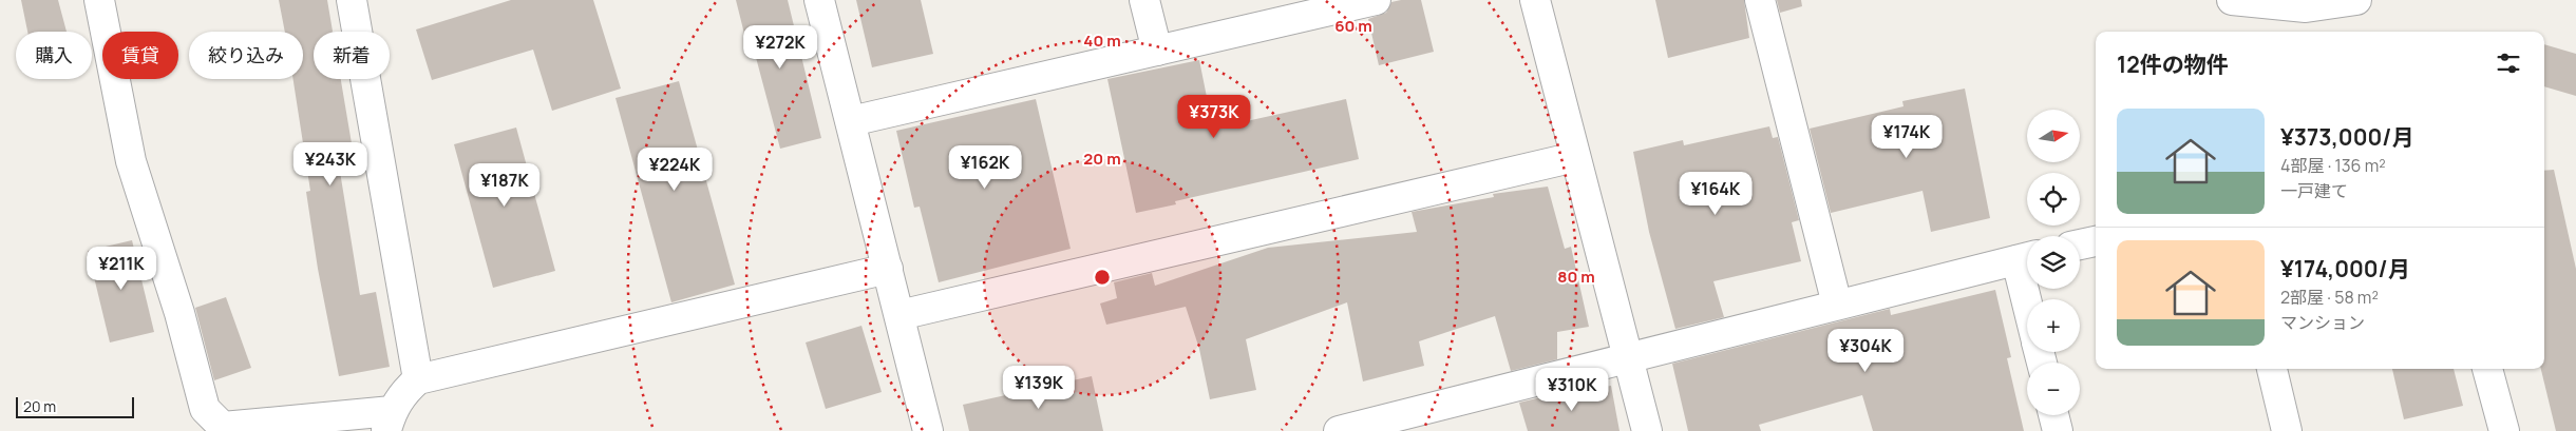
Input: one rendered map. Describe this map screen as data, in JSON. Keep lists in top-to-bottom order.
{
  "scale_bar": "20 m",
  "north": "right",
  "page": {
    "price": [
      "¥272K",
      "¥373K",
      "¥174K",
      "¥243K",
      "¥162K",
      "¥224K",
      "¥187K",
      "¥164K",
      "¥211K",
      "¥304K",
      "¥139K",
      "¥310K"
    ],
    "chip": [
      "購入",
      "賃貸",
      "絞り込み",
      "新着"
    ],
    "heading": "12件の物件",
    "list": [
      {
        "name": "¥373,000/月",
        "note": "4部屋 · 136 m² · 一戸建て"
      },
      {
        "name": "¥174,000/月",
        "note": "2部屋 · 58 m² · マンション"
      }
    ],
    "map_buttons": ["+", "−"],
    "scale": "20 m"
  },
  "rings": [
    "60 m",
    "40 m",
    "20 m",
    "80 m"
  ]
}
